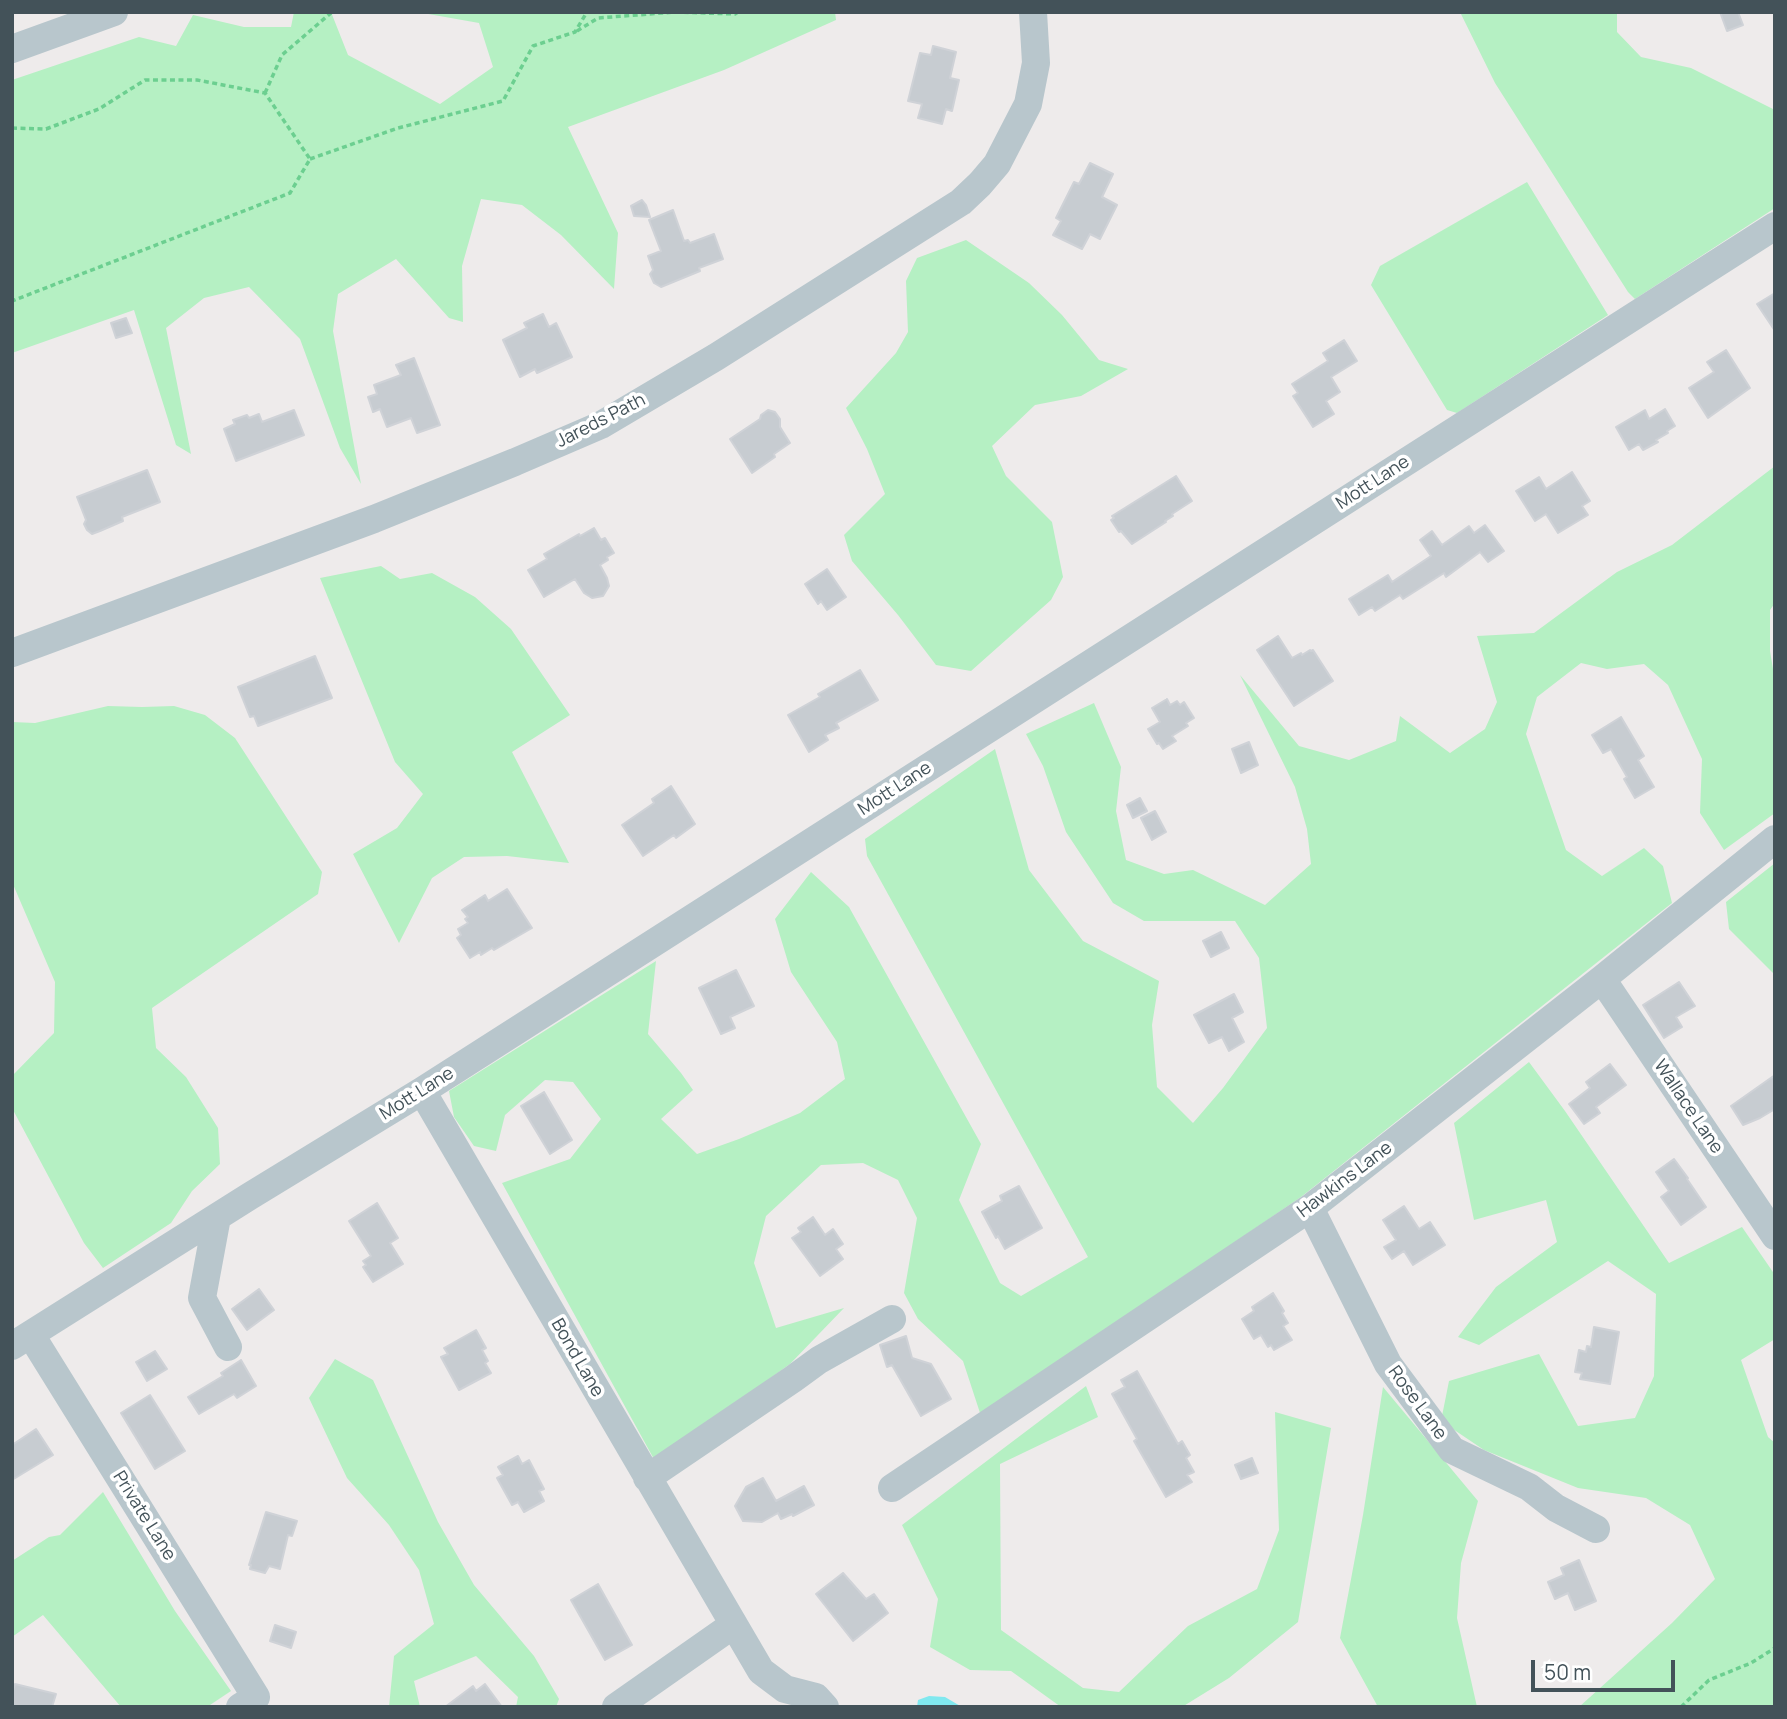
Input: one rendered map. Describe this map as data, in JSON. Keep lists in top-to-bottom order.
{
  "streets": {
    "street": [
      "Jareds Path",
      "Mott Lane",
      "Wallace Lane",
      "Hawkins Lane",
      "Bond Lane",
      "Rose Lane",
      "Private Lane"
    ]
  },
  "crossings": [
    ["Mott Lane", "Bond Lane"],
    ["Mott Lane", "Private Lane"],
    ["Wallace Lane", "Hawkins Lane"],
    ["Hawkins Lane", "Rose Lane"]
  ],
  "scale_bar": "50 m"
}
